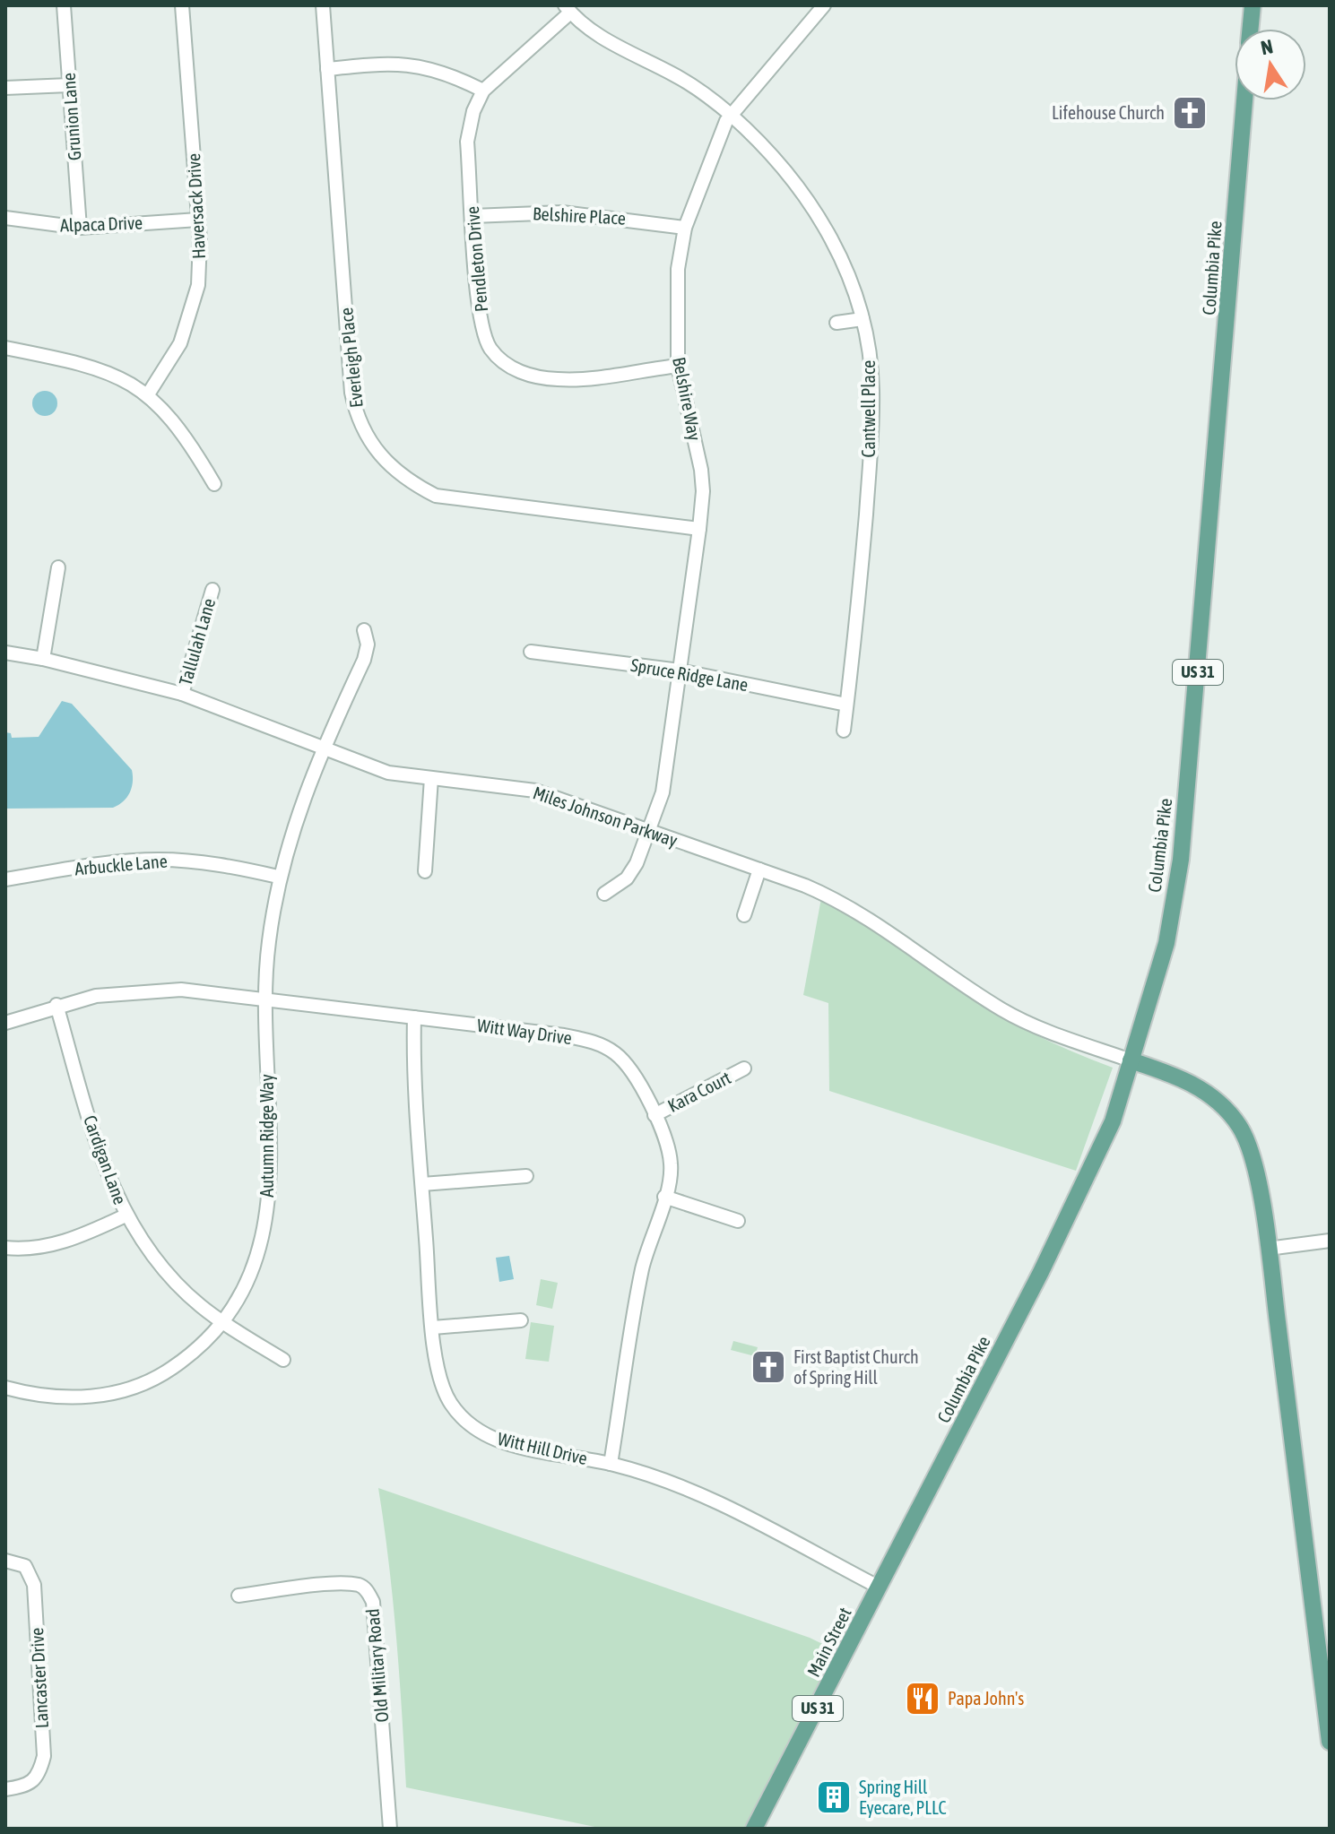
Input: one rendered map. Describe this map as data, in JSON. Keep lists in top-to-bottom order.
{
  "streets": {
    "main road": ["Columbia Pike", "US 31", "Main Street"],
    "street": [
      "Grunion Lane",
      "Haversack Drive",
      "Belshire Place",
      "Alpaca Drive",
      "Pendleton Drive",
      "Everleigh Place",
      "Belshire Way",
      "Cantwell Place",
      "Tallulah Lane",
      "Spruce Ridge Lane",
      "Miles Johnson Parkway",
      "Arbuckle Lane",
      "Witt Way Drive",
      "Kara Court",
      "Autumn Ridge Way",
      "Cardigan Lane",
      "Witt Hill Drive",
      "Old Military Road",
      "Lancaster Drive"
    ]
  },
  "crossings": [
    ["Grunion Lane", "Alpaca Drive"],
    ["Haversack Drive", "Alpaca Drive"],
    ["Belshire Place", "Pendleton Drive"],
    ["Belshire Place", "Belshire Way"],
    ["Pendleton Drive", "Belshire Way"],
    ["Pendleton Drive", "Cantwell Place"],
    ["Columbia Pike", "Miles Johnson Parkway"],
    ["Columbia Pike", "Witt Hill Drive"],
    ["Columbia Pike", "Main Street"],
    ["Everleigh Place", "Belshire Way"],
    ["Belshire Way", "Cantwell Place"],
    ["Belshire Way", "Spruce Ridge Lane"],
    ["Belshire Way", "Miles Johnson Parkway"],
    ["Cantwell Place", "Spruce Ridge Lane"],
    ["Tallulah Lane", "Miles Johnson Parkway"],
    ["Miles Johnson Parkway", "Autumn Ridge Way"],
    ["Arbuckle Lane", "Autumn Ridge Way"],
    ["Witt Way Drive", "Kara Court"],
    ["Witt Way Drive", "Autumn Ridge Way"],
    ["Witt Way Drive", "Cardigan Lane"],
    ["Witt Way Drive", "Witt Hill Drive"],
    ["Autumn Ridge Way", "Cardigan Lane"],
    ["Witt Hill Drive", "Main Street"]
  ],
  "places": {
    "church": ["Lifehouse Church", "First Baptist Church of Spring Hill"],
    "restaurant": ["Papa John's"],
    "building": ["Spring Hill Eyecare, PLLC"]
  },
  "north": "top"
}
